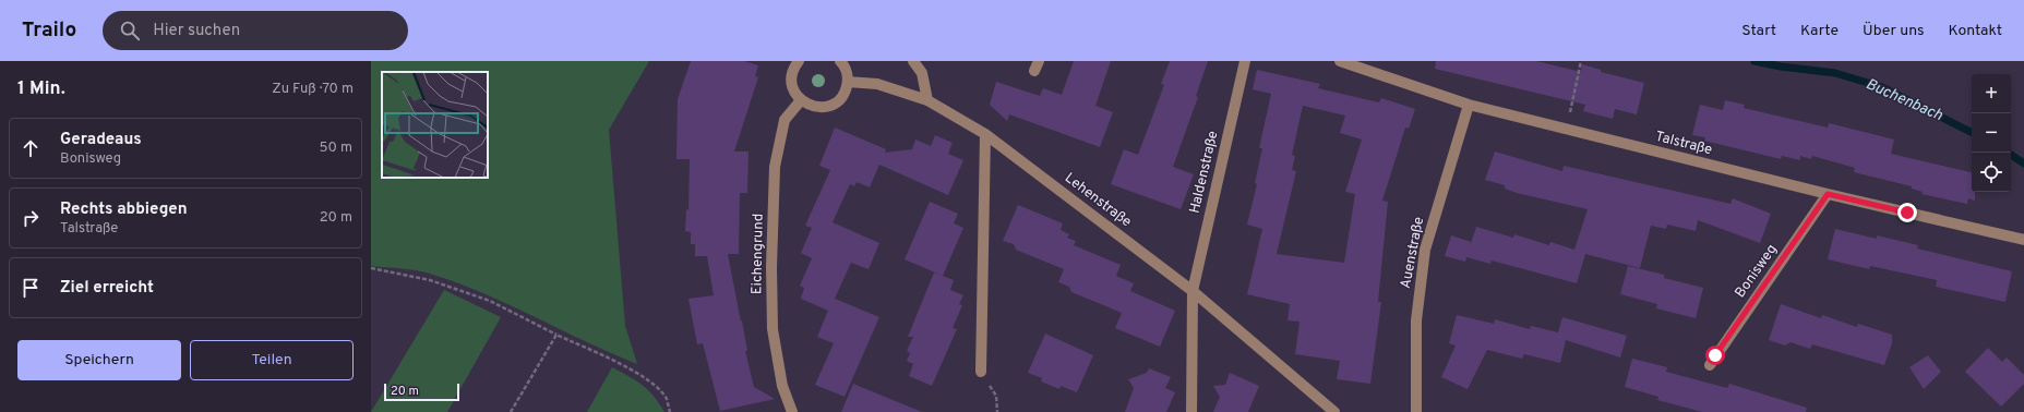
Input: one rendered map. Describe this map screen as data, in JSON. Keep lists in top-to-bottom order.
{
  "streets": {
    "street": [
      "Talstraße",
      "Haldenstraße",
      "Lehenstraße",
      "Auenstraße",
      "Eichengrund",
      "Bonisweg"
    ]
  },
  "crossings": [
    ["Talstraße", "Auenstraße"],
    ["Talstraße", "Bonisweg"],
    ["Haldenstraße", "Lehenstraße"]
  ],
  "water": ["Buchenbach"],
  "scale_bar": "20 m",
  "page": {
    "header": "Trailo",
    "search": "Hier suchen",
    "nav": [
      "Start",
      "Karte",
      "Über uns",
      "Kontakt"
    ],
    "heading": ["1 Min.", "Zu Fuß · 70 m"],
    "map_buttons": ["+", "−"],
    "list": [
      ["Geradeaus", "Bonisweg", "50 m"],
      ["Rechts abbiegen", "Talstraße", "20 m"],
      "Ziel erreicht"
    ],
    "buttons": ["Speichern", "Teilen"],
    "scale": "20 m"
  }
}
